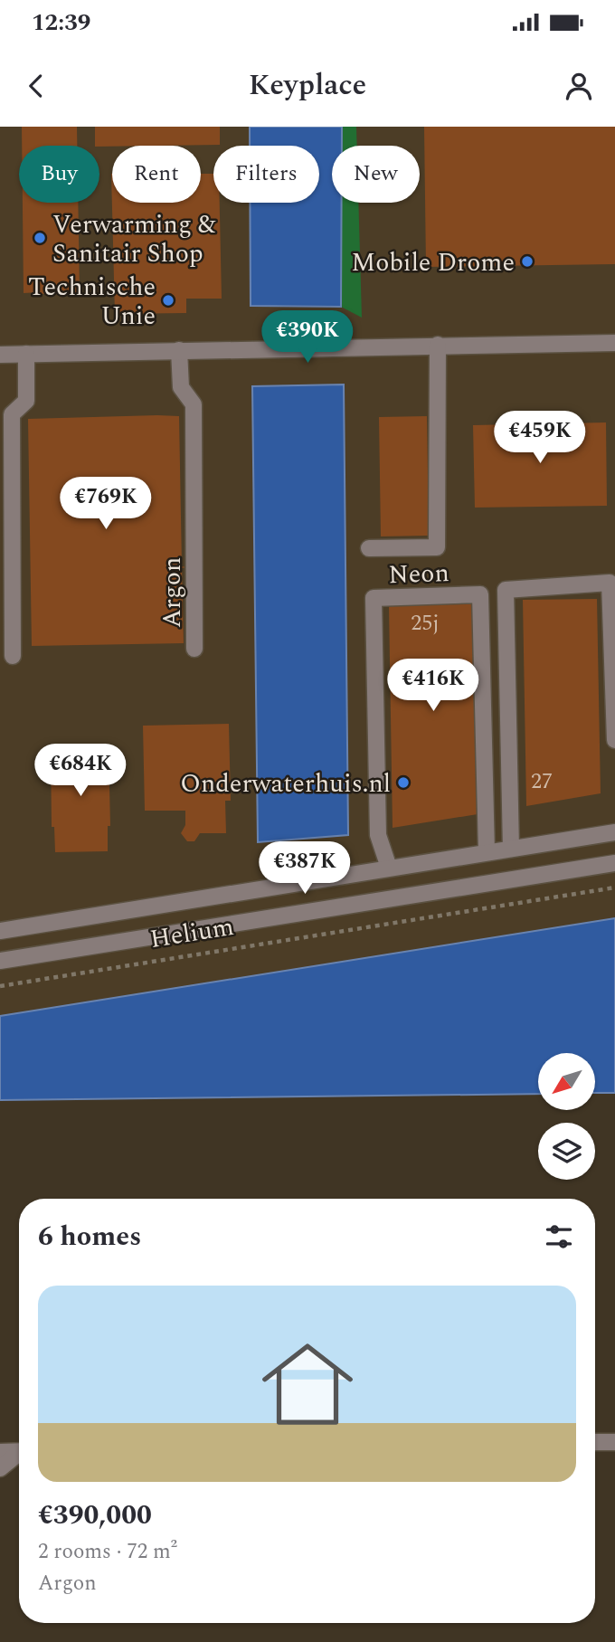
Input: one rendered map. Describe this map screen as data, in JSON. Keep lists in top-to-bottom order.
{
  "streets": {
    "street": ["Neon", "Argon", "Helium"]
  },
  "places": [
    "Verwarming & Sanitair Shop",
    "Mobile Drome",
    "Technische Unie",
    "Onderwaterhuis.nl"
  ],
  "house_numbers": ["25j", "27"],
  "north": "bottom left",
  "page": {
    "status": "12:39",
    "header": "Keyplace",
    "chip": [
      "Buy",
      "Rent",
      "Filters",
      "New"
    ],
    "price": [
      "€390K",
      "€459K",
      "€769K",
      "€416K",
      "€684K",
      "€387K"
    ],
    "heading": "6 homes",
    "list": [
      {
        "name": "€390,000",
        "note": "2 rooms · 72 m² · Argon"
      }
    ]
  }
}
